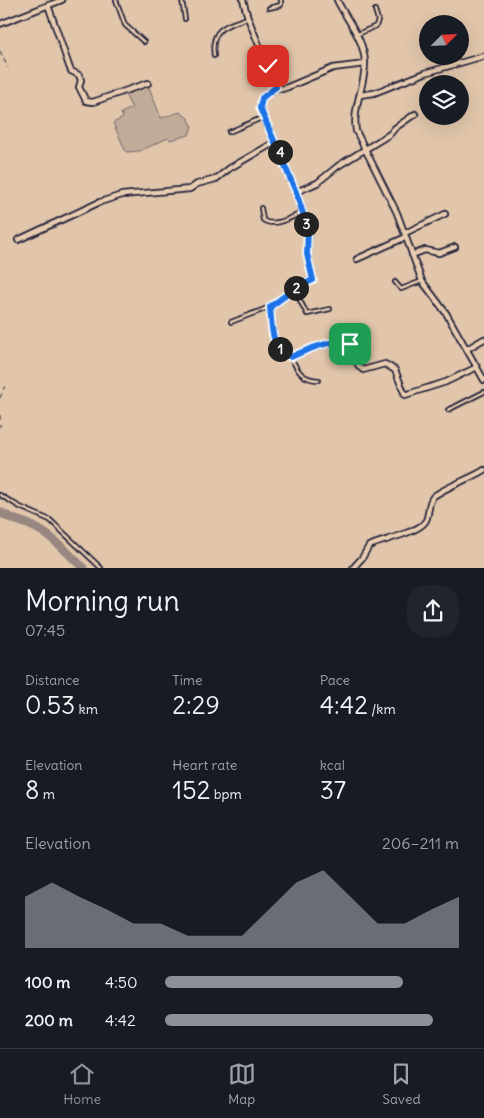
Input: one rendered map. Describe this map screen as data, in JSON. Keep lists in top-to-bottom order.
{
  "north": "top right",
  "page": {
    "pins": [
      "4",
      "3",
      "2",
      "1"
    ],
    "heading": ["Morning run", "07:45"],
    "stats": [
      ["Distance", "0.53 km"],
      ["Time", "2:29"],
      ["Pace", "4:42 /km"],
      ["Elevation", "8 m"],
      ["Heart rate", "152 bpm"],
      ["kcal", "37"]
    ],
    "chart": ["Elevation", "206–211 m"],
    "list": [
      {
        "name": "100 m",
        "note": "4:50"
      },
      {
        "name": "200 m",
        "note": "4:42"
      }
    ],
    "tabs": ["Home", "Map", "Saved"]
  }
}
